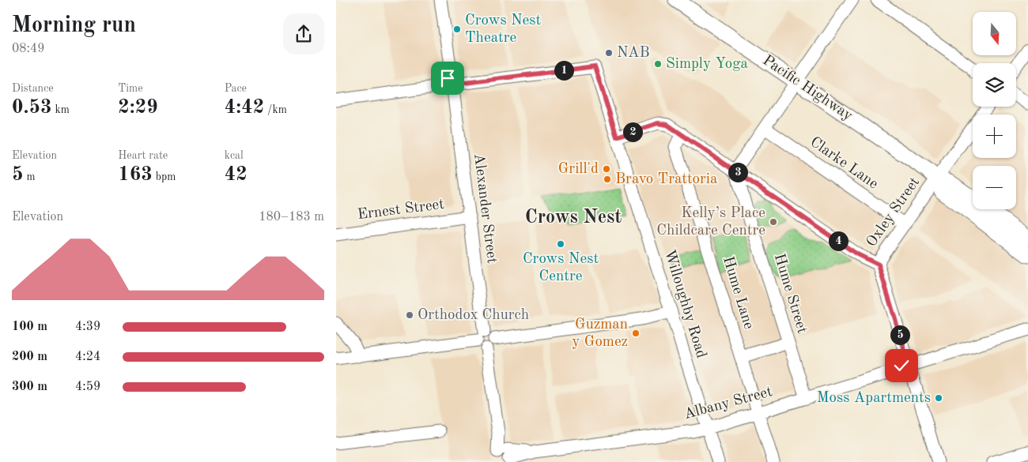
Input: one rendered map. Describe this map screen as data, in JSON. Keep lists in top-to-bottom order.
{
  "streets": {
    "main road": ["Pacific Highway"],
    "street": [
      "Clarke Lane",
      "Alexander Street",
      "Ernest Street",
      "Oxley Street",
      "Hume Lane",
      "Hume Street",
      "Willoughby Road",
      "Albany Street"
    ]
  },
  "crossings": [
    ["Pacific Highway", "Oxley Street"],
    ["Clarke Lane", "Oxley Street"],
    ["Alexander Street", "Ernest Street"],
    ["Alexander Street", "Willoughby Road"],
    ["Oxley Street", "Albany Street"],
    ["Hume Lane", "Albany Street"],
    ["Hume Street", "Albany Street"],
    ["Willoughby Road", "Albany Street"]
  ],
  "districts": ["Crows Nest"],
  "places": [
    "Crows Nest Theatre",
    "NAB",
    "Simply Yoga",
    "Grill'd",
    "Bravo Trattoria",
    "Kelly’s Place Childcare Centre",
    "Crows Nest Centre",
    "Orthodox Church",
    "Guzman y Gomez",
    "Moss Apartments"
  ],
  "north": "bottom",
  "page": {
    "heading": ["Morning run", "08:49"],
    "map_buttons": ["+", "−"],
    "pins": [
      "1",
      "2",
      "3",
      "4",
      "5"
    ],
    "stats": [
      ["Distance", "0.53 km"],
      ["Time", "2:29"],
      ["Pace", "4:42 /km"],
      ["Elevation", "5 m"],
      ["Heart rate", "163 bpm"],
      ["kcal", "42"]
    ],
    "chart": ["Elevation", "180–183 m"],
    "list": [
      {
        "name": "100 m",
        "note": "4:39"
      },
      {
        "name": "200 m",
        "note": "4:24"
      },
      {
        "name": "300 m",
        "note": "4:59"
      }
    ]
  }
}
